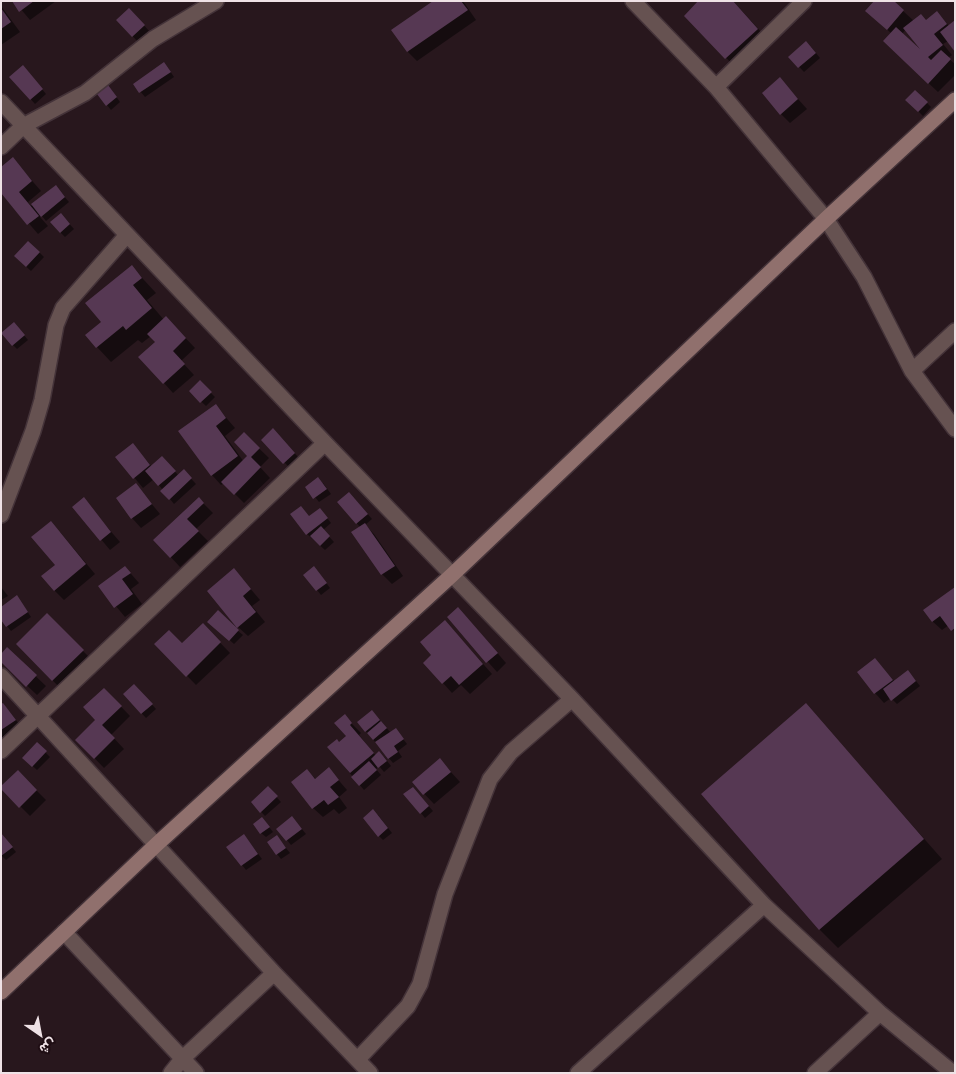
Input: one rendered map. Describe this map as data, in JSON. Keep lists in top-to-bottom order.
{
  "north": "bottom right"
}
